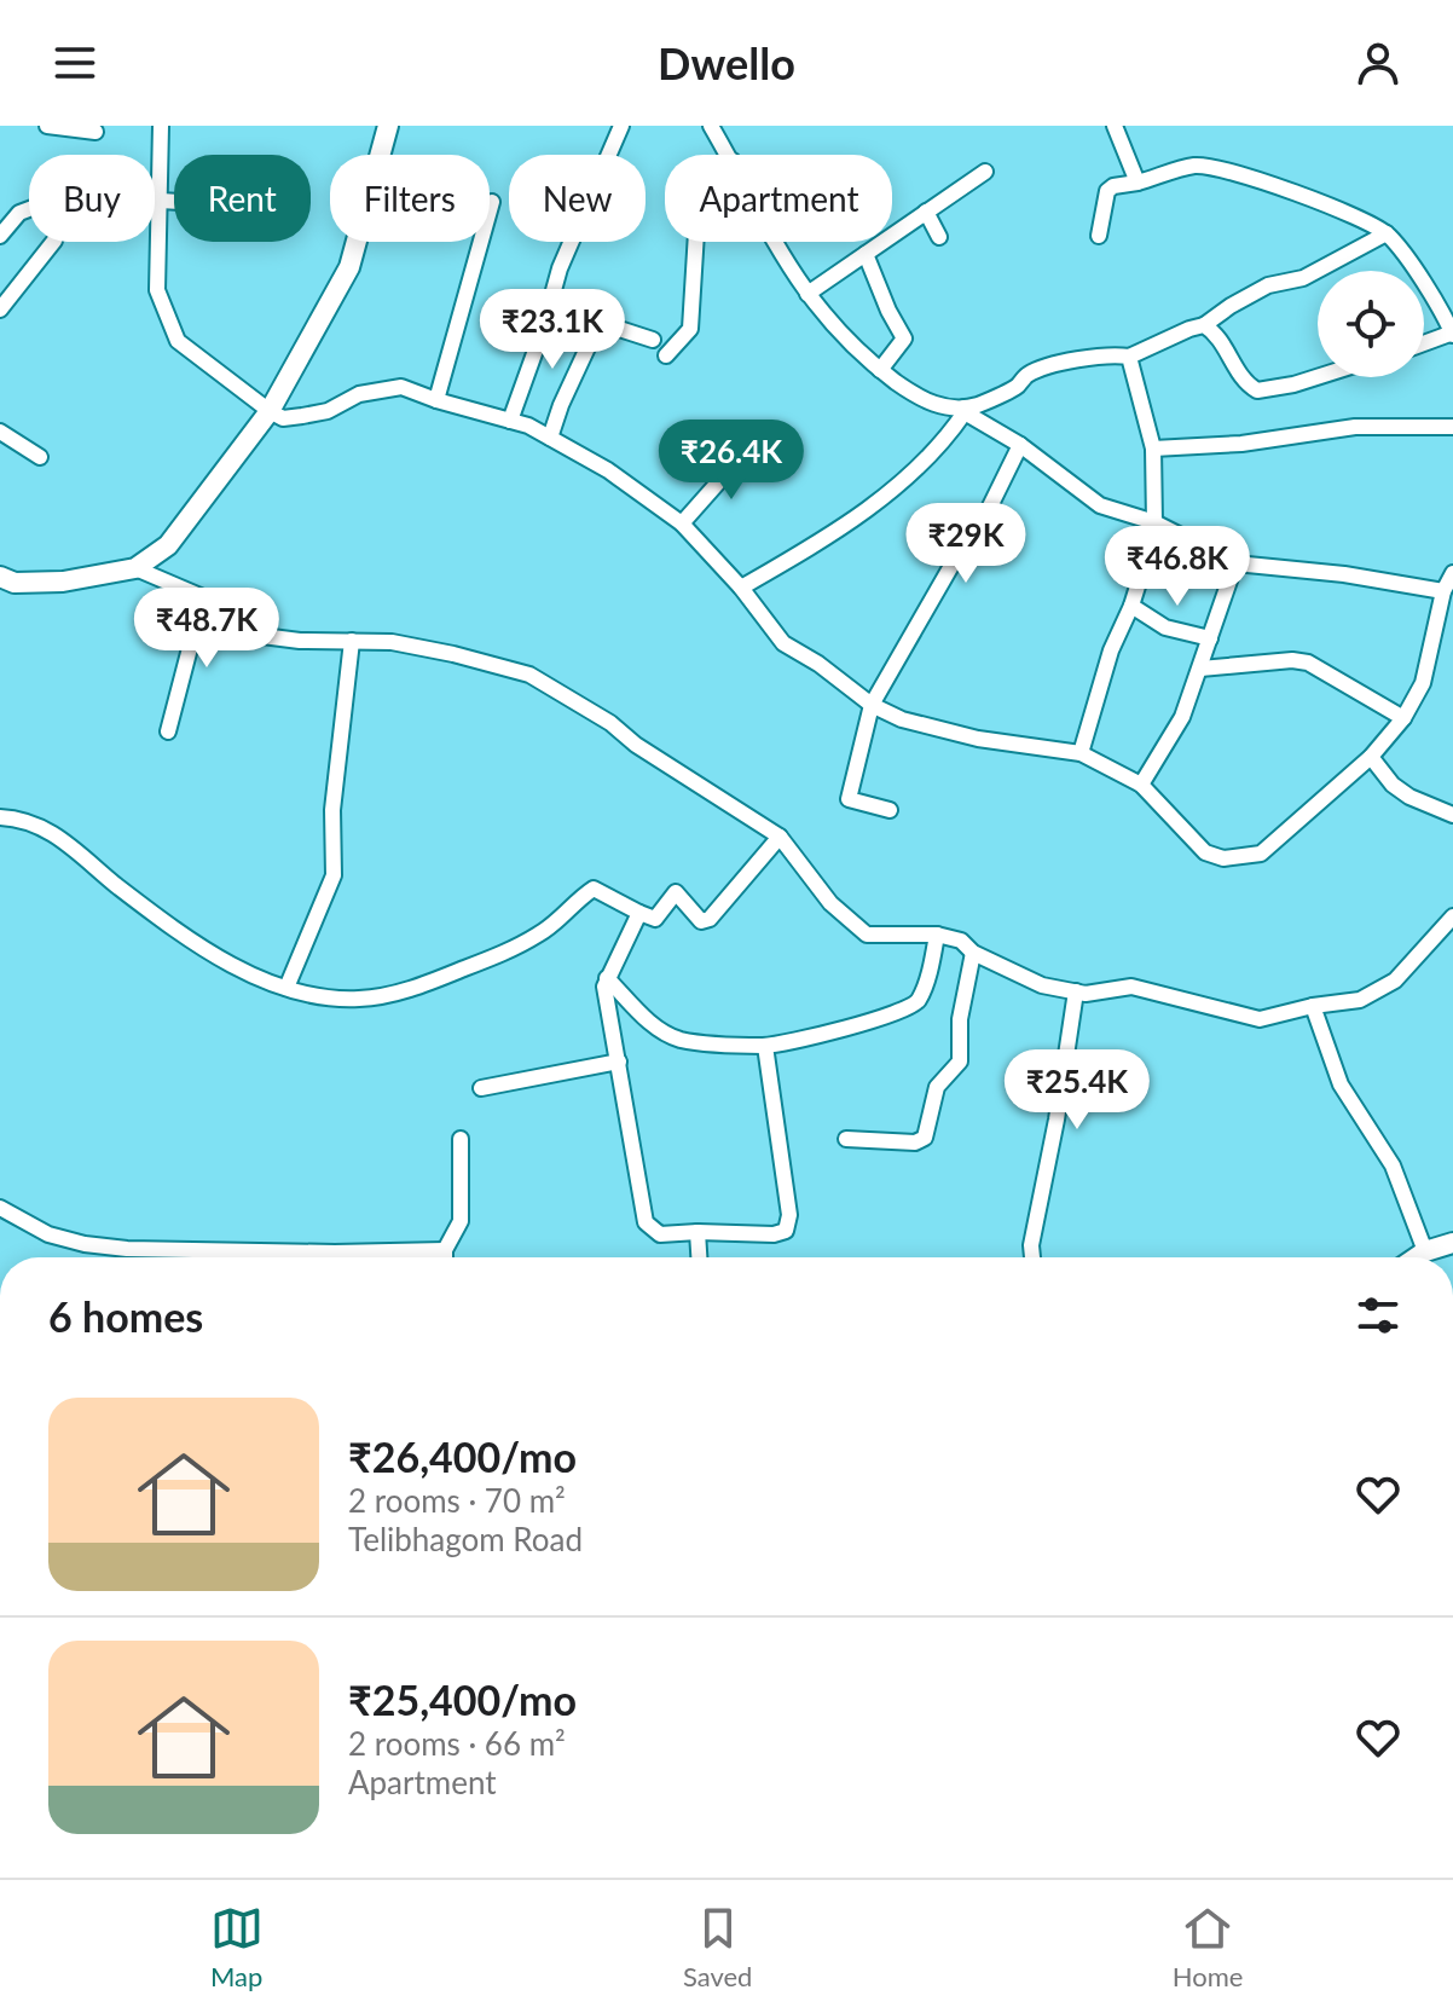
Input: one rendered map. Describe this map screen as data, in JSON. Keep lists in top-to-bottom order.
{
  "page": {
    "header": "Dwello",
    "chip": [
      "Buy",
      "Rent",
      "Filters",
      "New",
      "Apartment"
    ],
    "price": [
      "₹23.1K",
      "₹26.4K",
      "₹29K",
      "₹46.8K",
      "₹48.7K",
      "₹25.4K"
    ],
    "heading": "6 homes",
    "list": [
      {
        "name": "₹26,400/mo",
        "note": "2 rooms · 70 m² · Telibhagom Road"
      },
      {
        "name": "₹25,400/mo",
        "note": "2 rooms · 66 m² · Apartment"
      }
    ],
    "tabs": ["Map", "Saved", "Home"]
  }
}
